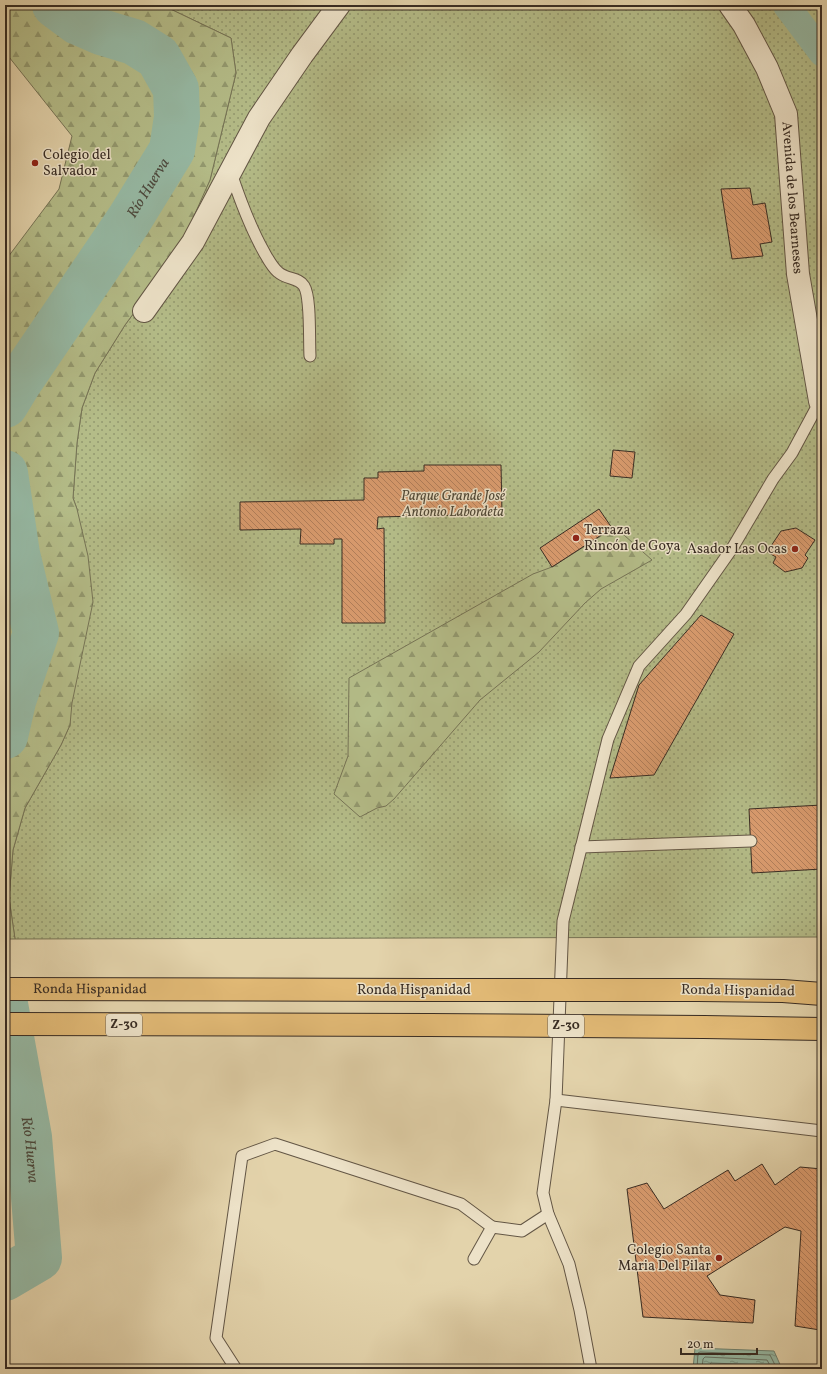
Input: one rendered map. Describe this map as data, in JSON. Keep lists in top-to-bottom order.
{
  "streets": {
    "highway": ["Ronda Hispanidad", "Z-30"],
    "street": ["Avenida de los Bearneses"]
  },
  "water": ["Río Huerva"],
  "parks": ["Parque Grande José Antonio Labordeta"],
  "places": [
    "Colegio del Salvador",
    "Terraza Rincón de Goya",
    "Asador Las Ocas",
    "Colegio Santa Maria Del Pilar"
  ],
  "scale_bar": "20 m"
}
